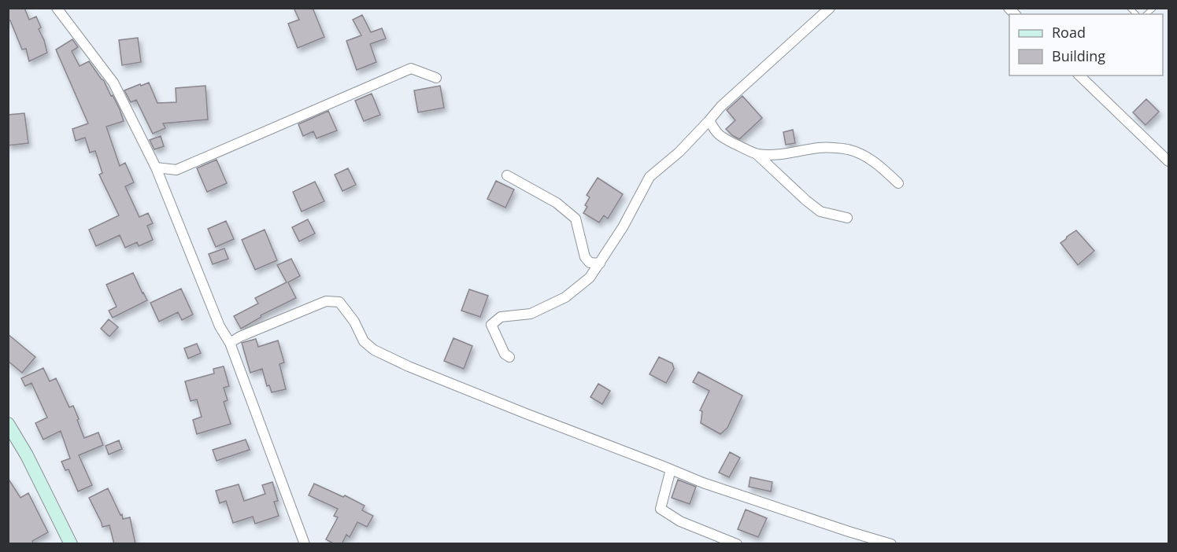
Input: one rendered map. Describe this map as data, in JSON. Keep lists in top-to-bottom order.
{
  "legend": ["Road", "Building"]
}
